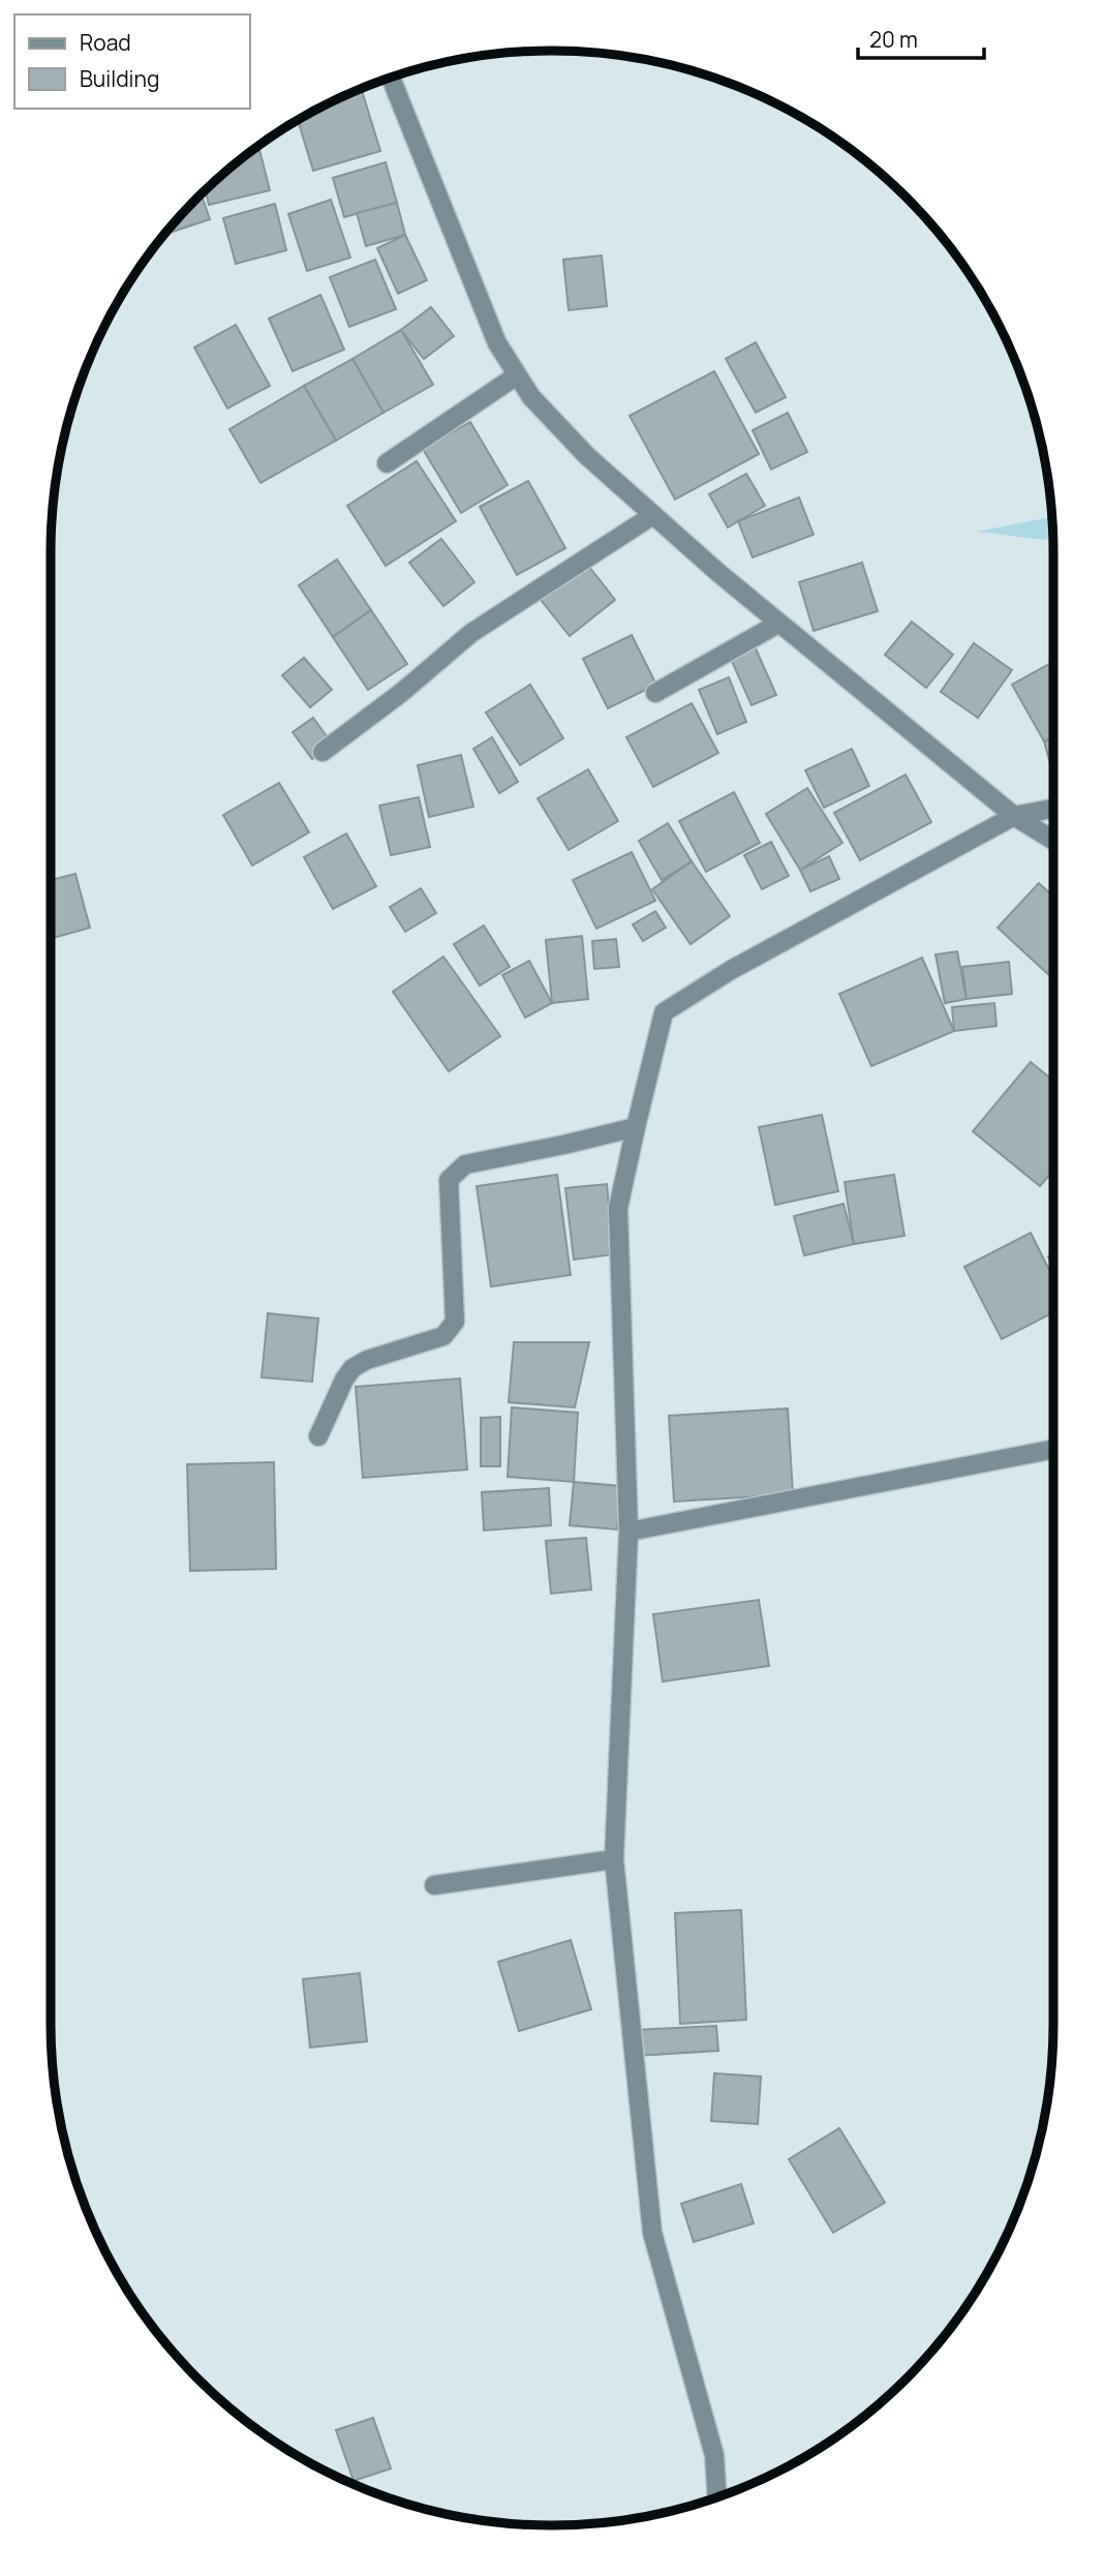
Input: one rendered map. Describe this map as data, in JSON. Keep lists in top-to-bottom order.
{
  "legend": ["Road", "Building"],
  "scale_bar": "20 m"
}
